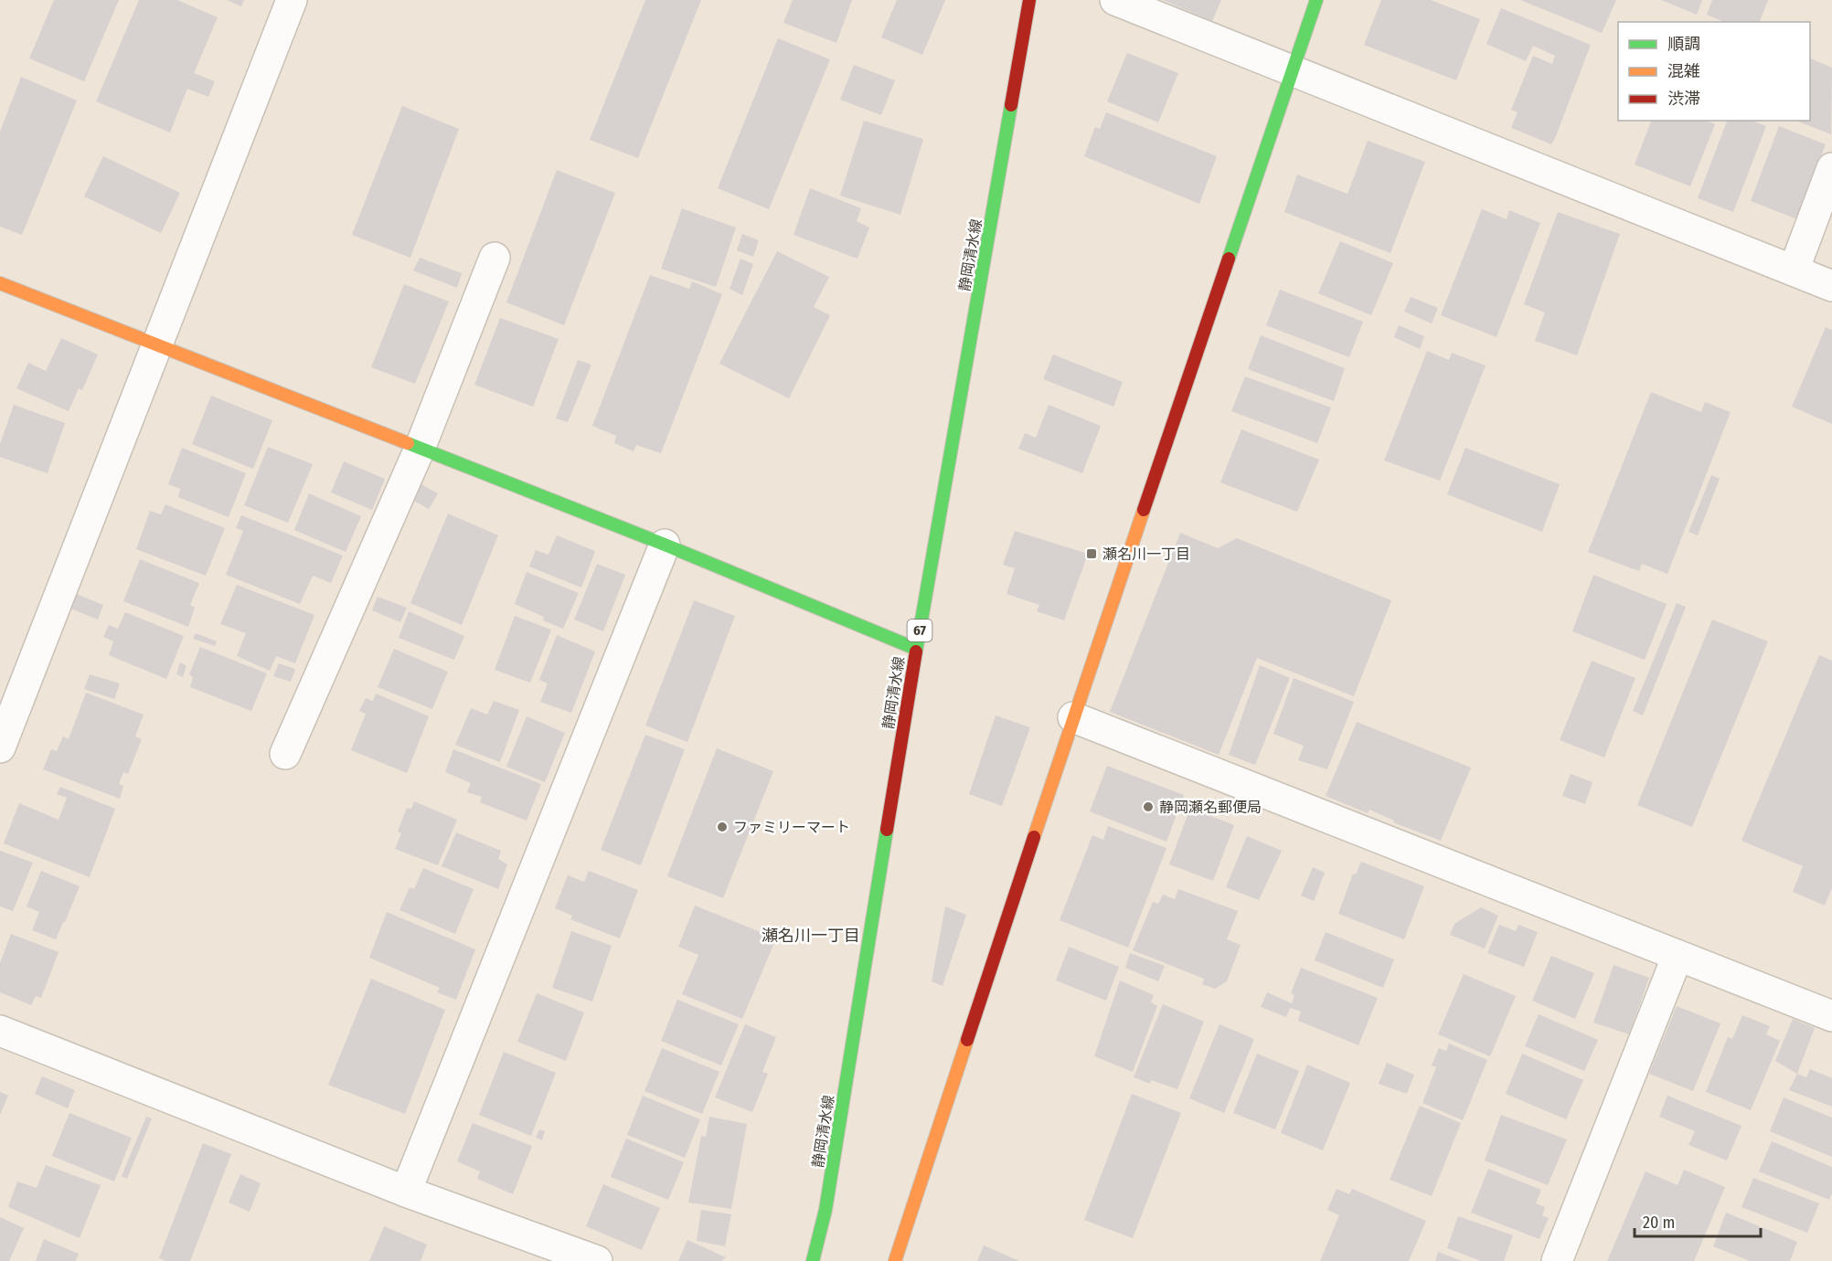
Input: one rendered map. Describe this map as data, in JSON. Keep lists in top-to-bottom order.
{
  "streets": {
    "street": ["静岡清水線", "67"]
  },
  "districts": ["瀬名川一丁目"],
  "places": {
    "transit": ["瀬名川一丁目"],
    "other": ["静岡瀬名郵便局", "ファミリーマート"]
  },
  "legend": ["順調", "混雑", "渋滞"],
  "scale_bar": "20 m"
}
